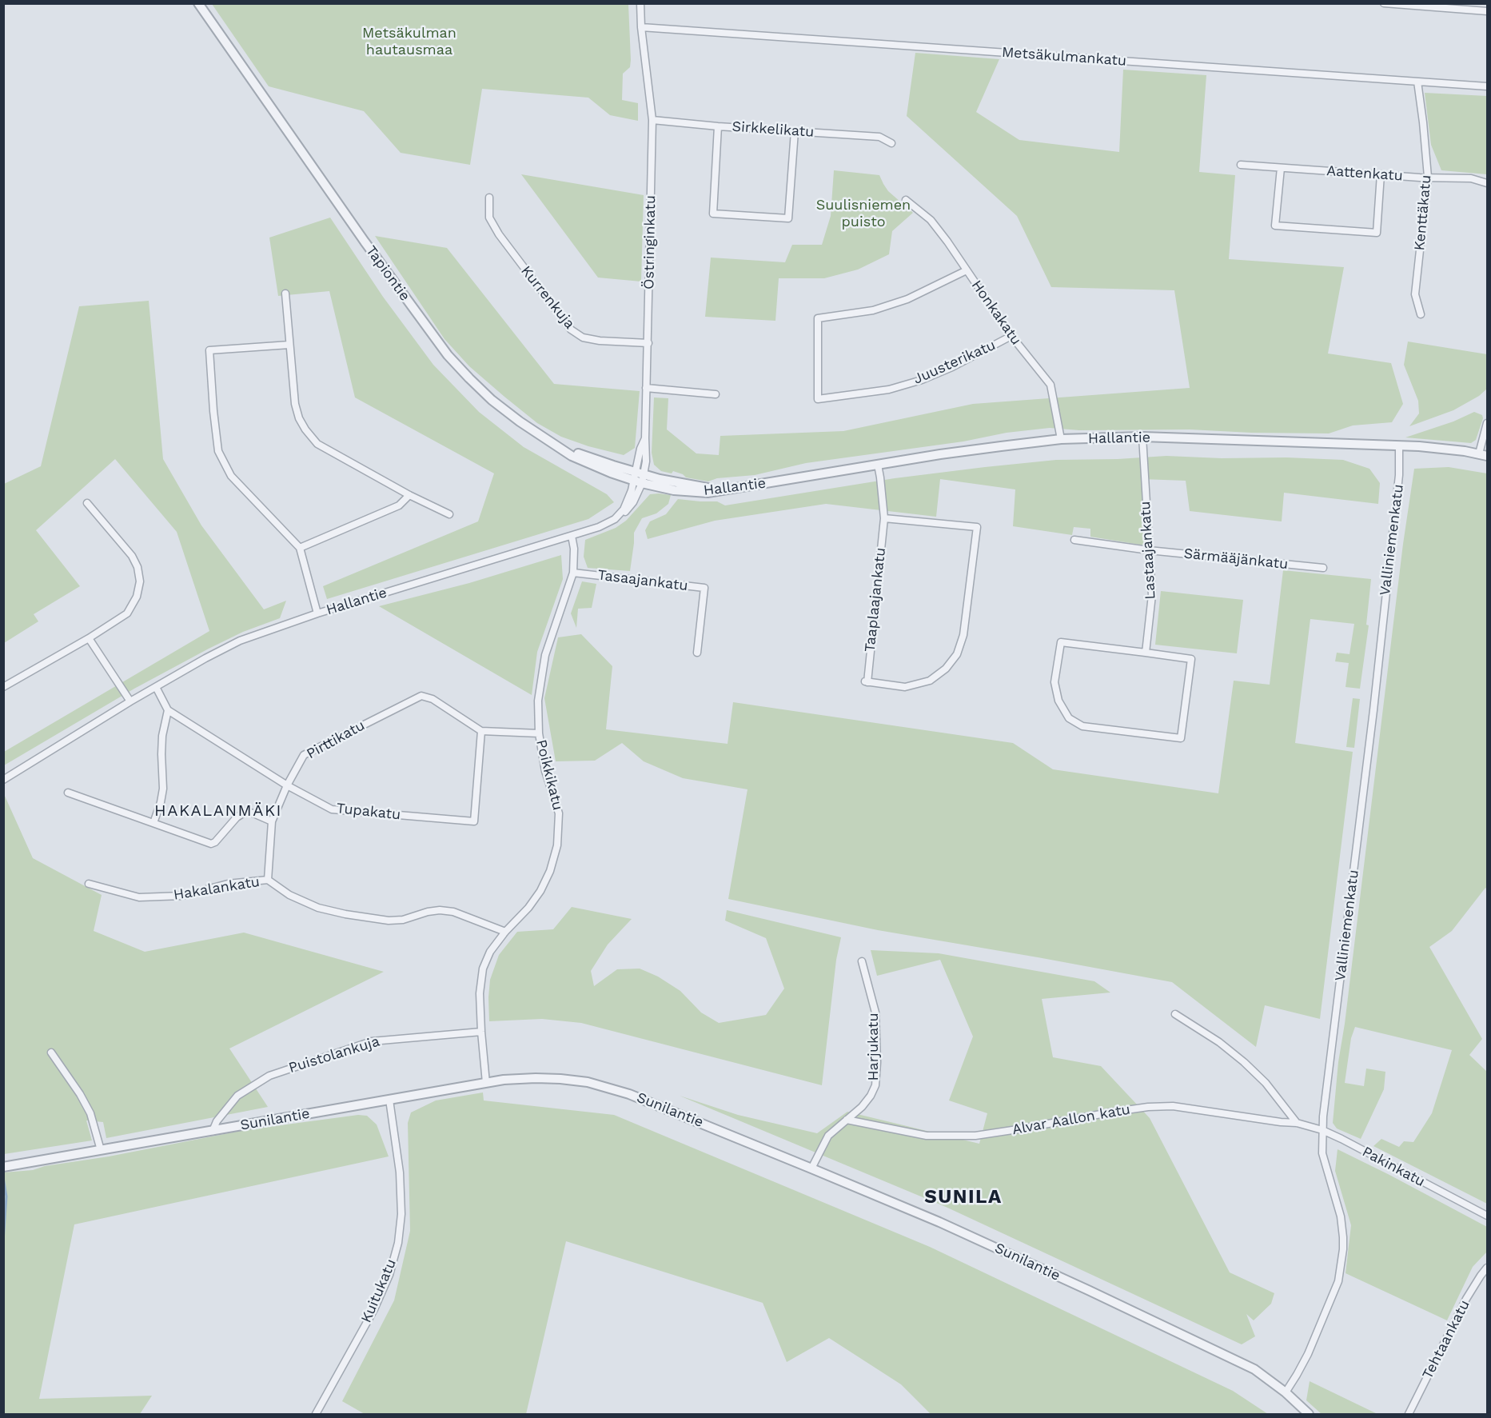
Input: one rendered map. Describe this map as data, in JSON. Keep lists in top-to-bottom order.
{
  "streets": {
    "street": [
      "Metsäkulmankatu",
      "Sirkkelikatu",
      "Aattenkatu",
      "Kenttäkatu",
      "Östringinkatu",
      "Tapiontie",
      "Kurrenkuja",
      "Honkakatu",
      "Juusterikatu",
      "Hallantie",
      "Valliniemenkatu",
      "Lastaajankatu",
      "Särmääjänkatu",
      "Tasaajankatu",
      "Taaplaajankatu",
      "Pirttikatu",
      "Poikkikatu",
      "Tupakatu",
      "Hakalankatu",
      "Harjukatu",
      "Puistolankuja",
      "Sunilantie",
      "Alvar Aallon katu",
      "Pakinkatu",
      "Kuitukatu",
      "Tehtaankatu"
    ]
  },
  "crossings": [
    ["Metsäkulmankatu", "Kenttäkatu"],
    ["Metsäkulmankatu", "Östringinkatu"],
    ["Sirkkelikatu", "Östringinkatu"],
    ["Aattenkatu", "Kenttäkatu"],
    ["Östringinkatu", "Tapiontie"],
    ["Östringinkatu", "Kurrenkuja"],
    ["Östringinkatu", "Hallantie"],
    ["Tapiontie", "Hallantie"],
    ["Honkakatu", "Juusterikatu"],
    ["Honkakatu", "Hallantie"],
    ["Hallantie", "Valliniemenkatu"],
    ["Hallantie", "Lastaajankatu"],
    ["Hallantie", "Taaplaajankatu"],
    ["Hallantie", "Poikkikatu"],
    ["Valliniemenkatu", "Sunilantie"],
    ["Valliniemenkatu", "Pakinkatu"],
    ["Lastaajankatu", "Särmääjänkatu"],
    ["Tasaajankatu", "Poikkikatu"],
    ["Pirttikatu", "Tupakatu"],
    ["Pirttikatu", "Hakalankatu"],
    ["Poikkikatu", "Hakalankatu"],
    ["Poikkikatu", "Puistolankuja"],
    ["Poikkikatu", "Sunilantie"],
    ["Harjukatu", "Sunilantie"],
    ["Harjukatu", "Alvar Aallon katu"],
    ["Puistolankuja", "Sunilantie"],
    ["Sunilantie", "Kuitukatu"],
    ["Alvar Aallon katu", "Pakinkatu"]
  ],
  "districts": ["HAKALANMÄKI", "SUNILA"],
  "parks": ["Metsäkulman hautausmaa", "Suulisniemen puisto"]
}
